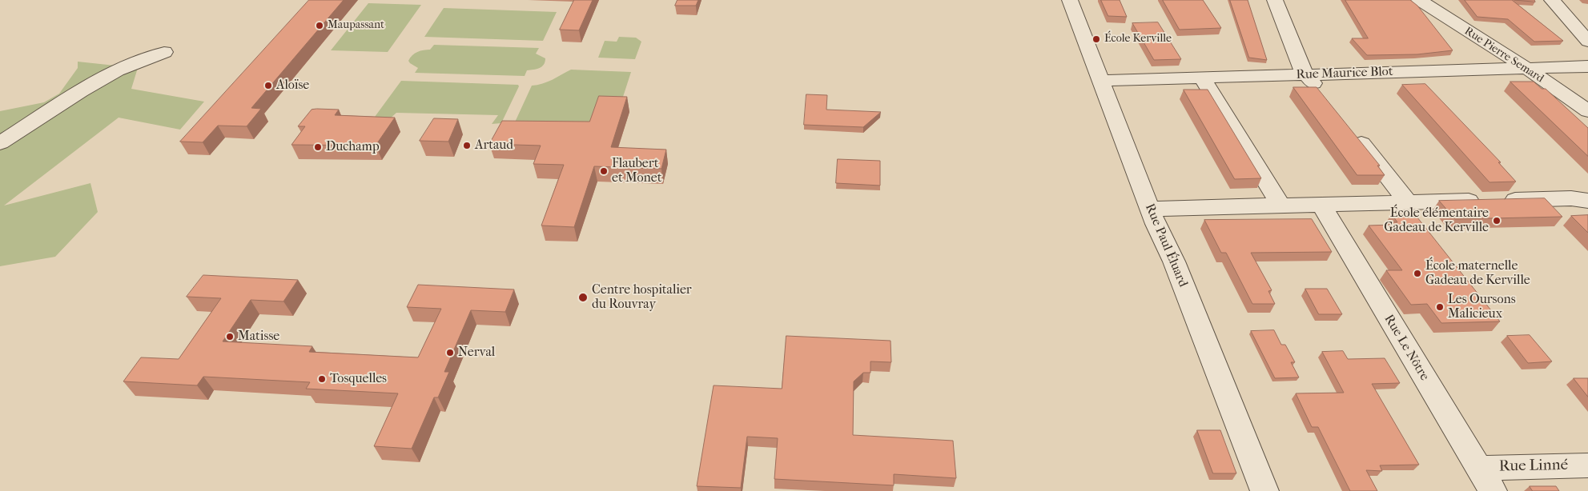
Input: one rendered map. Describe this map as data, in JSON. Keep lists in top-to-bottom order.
{
  "streets": {
    "street": [
      "Rue Pierre Semard",
      "Rue Maurice Blot",
      "Rue Paul Éluard",
      "Rue Le Nôtre",
      "Rue Linné"
    ]
  },
  "crossings": [
    ["Rue Pierre Semard", "Rue Maurice Blot"],
    ["Rue Maurice Blot", "Rue Paul Éluard"],
    ["Rue Le Nôtre", "Rue Linné"]
  ],
  "places": [
    "Maupassant",
    "École Kerville",
    "Aloïse",
    "Artaud",
    "Duchamp",
    "Flaubert et Monet",
    "École élémentaire Gadeau de Kerville",
    "École maternelle Gadeau de Kerville",
    "Centre hospitalier du Rouvray",
    "Les Oursons Malicieux",
    "Matisse",
    "Nerval",
    "Tosquelles"
  ]
}
